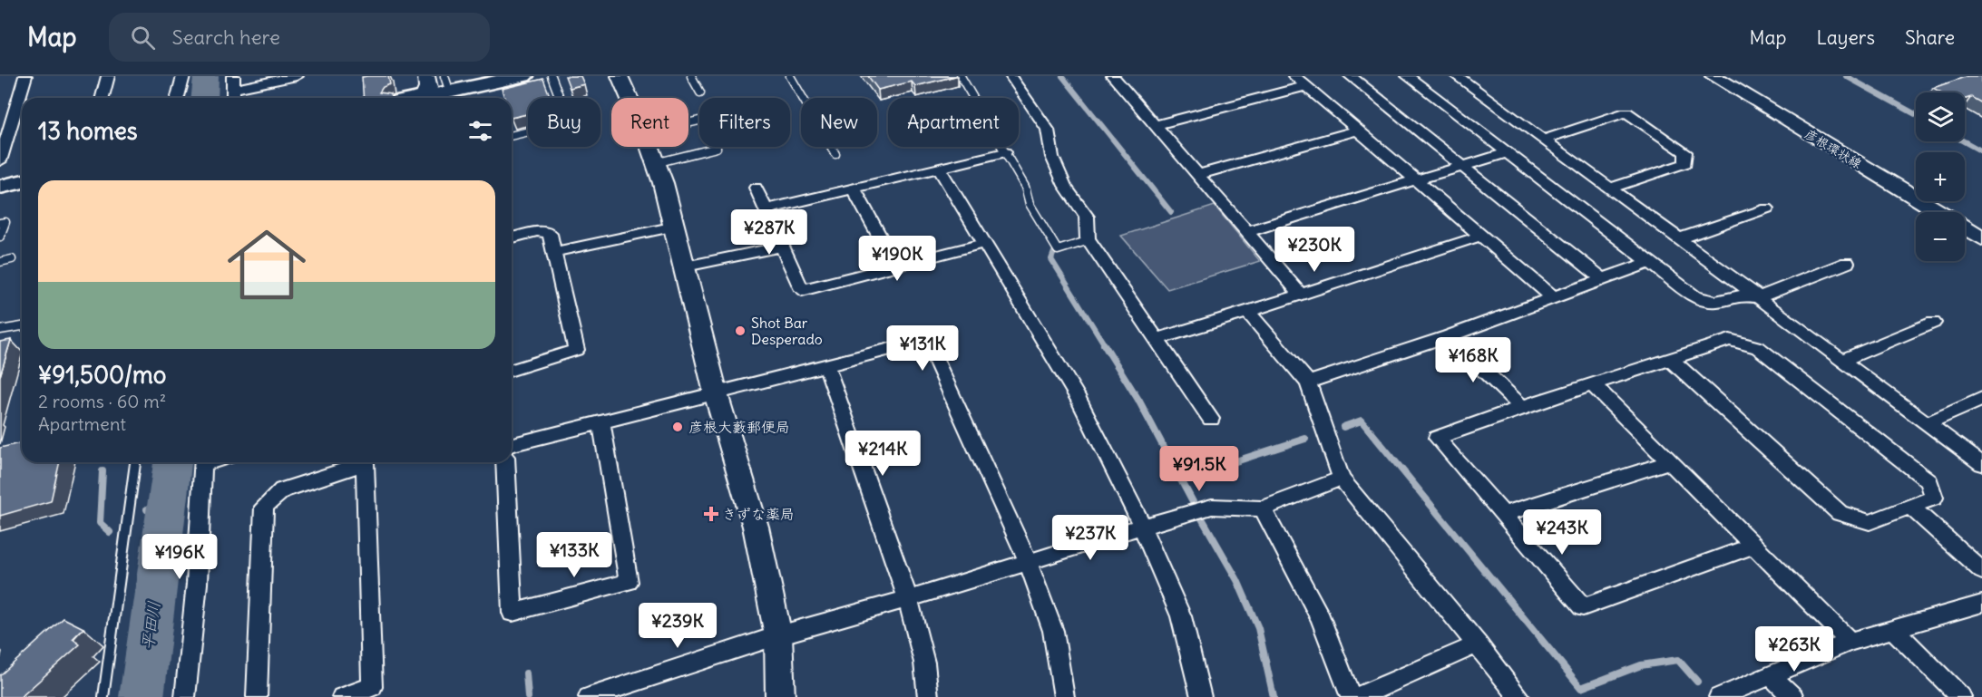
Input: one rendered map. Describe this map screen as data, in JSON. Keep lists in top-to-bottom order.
{
  "streets": {
    "street": ["彦根環状線"]
  },
  "water": ["平田川"],
  "places": {
    "other": ["Shot Bar Desperado", "彦根大藪郵便局"],
    "health": ["きずな薬局"]
  },
  "page": {
    "header": "Map",
    "search": "Search here",
    "nav": ["Map", "Layers", "Share"],
    "map_buttons": ["+", "−"],
    "chip": [
      "Buy",
      "Rent",
      "Filters",
      "New",
      "Apartment"
    ],
    "heading": "13 homes",
    "list": [
      {
        "name": "¥91,500/mo",
        "note": "2 rooms · 60 m² · Apartment"
      }
    ],
    "price": [
      "¥287K",
      "¥230K",
      "¥190K",
      "¥131K",
      "¥168K",
      "¥214K",
      "¥91.5K",
      "¥243K",
      "¥237K",
      "¥133K",
      "¥196K",
      "¥239K",
      "¥263K"
    ]
  }
}
